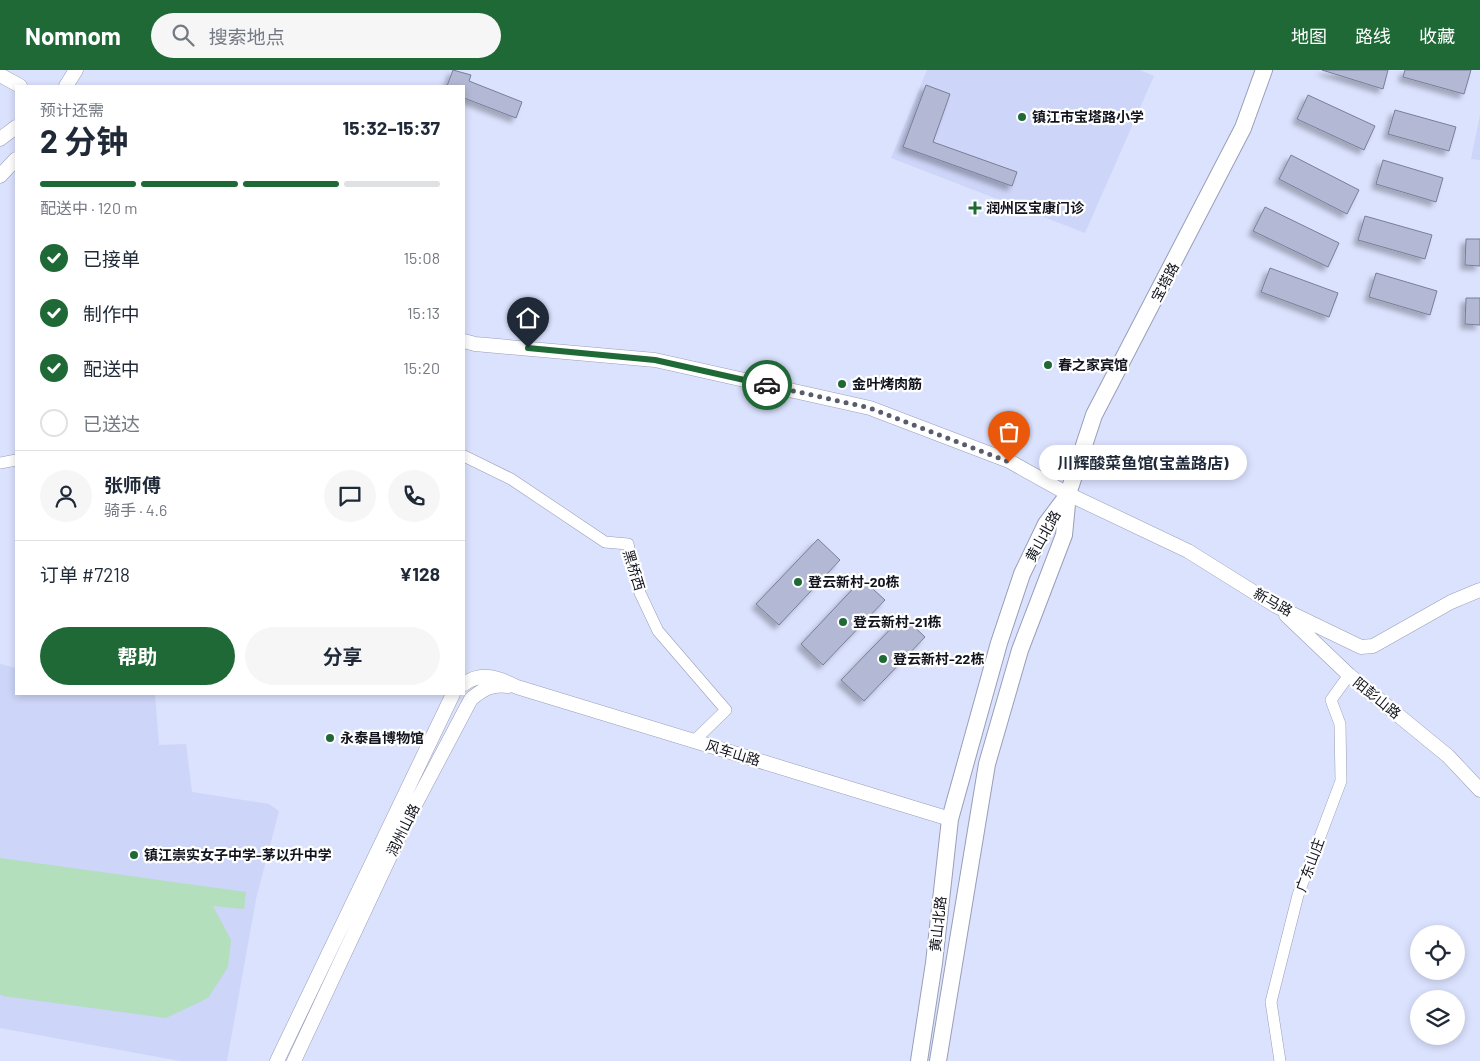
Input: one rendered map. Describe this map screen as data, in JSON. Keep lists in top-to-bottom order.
{
  "streets": {
    "main road": ["宝塔路", "黄山北路"],
    "street": [
      "黑桥西",
      "新马路",
      "阳彭山路",
      "风车山路",
      "润州山路",
      "广东山庄"
    ]
  },
  "crossings": [
    ["宝塔路", "黄山北路"],
    ["宝塔路", "新马路"],
    ["黄山北路", "新马路"],
    ["黄山北路", "风车山路"],
    ["黑桥西", "风车山路"],
    ["新马路", "阳彭山路"],
    ["阳彭山路", "广东山庄"],
    ["风车山路", "润州山路"]
  ],
  "places": {
    "other": [
      "镇江市宝塔路小学",
      "春之家宾馆",
      "金叶烤肉筋",
      "川辉酸菜鱼馆(宝盖路店)",
      "登云新村-20栋",
      "登云新村-21栋",
      "登云新村-22栋",
      "永泰昌博物馆",
      "镇江崇实女子中学-茅以升中学"
    ],
    "health": ["润州区宝康门诊"]
  },
  "page": {
    "header": "Nomnom",
    "search": "搜索地点",
    "nav": ["地图", "路线", "收藏"],
    "heading": ["2 分钟", "预计还需", "15:32–15:37"],
    "panel": [
      "张师傅",
      "骑手 · 4.6",
      "订单 #7218",
      "¥128"
    ],
    "bar": "配送中 · 120 m",
    "list": [
      ["已接单", "15:08"],
      ["制作中", "15:13"],
      ["配送中", "15:20"],
      "已送达"
    ],
    "bubble": "川辉酸菜鱼馆(宝盖路店)",
    "buttons": ["帮助", "分享"]
  }
}
